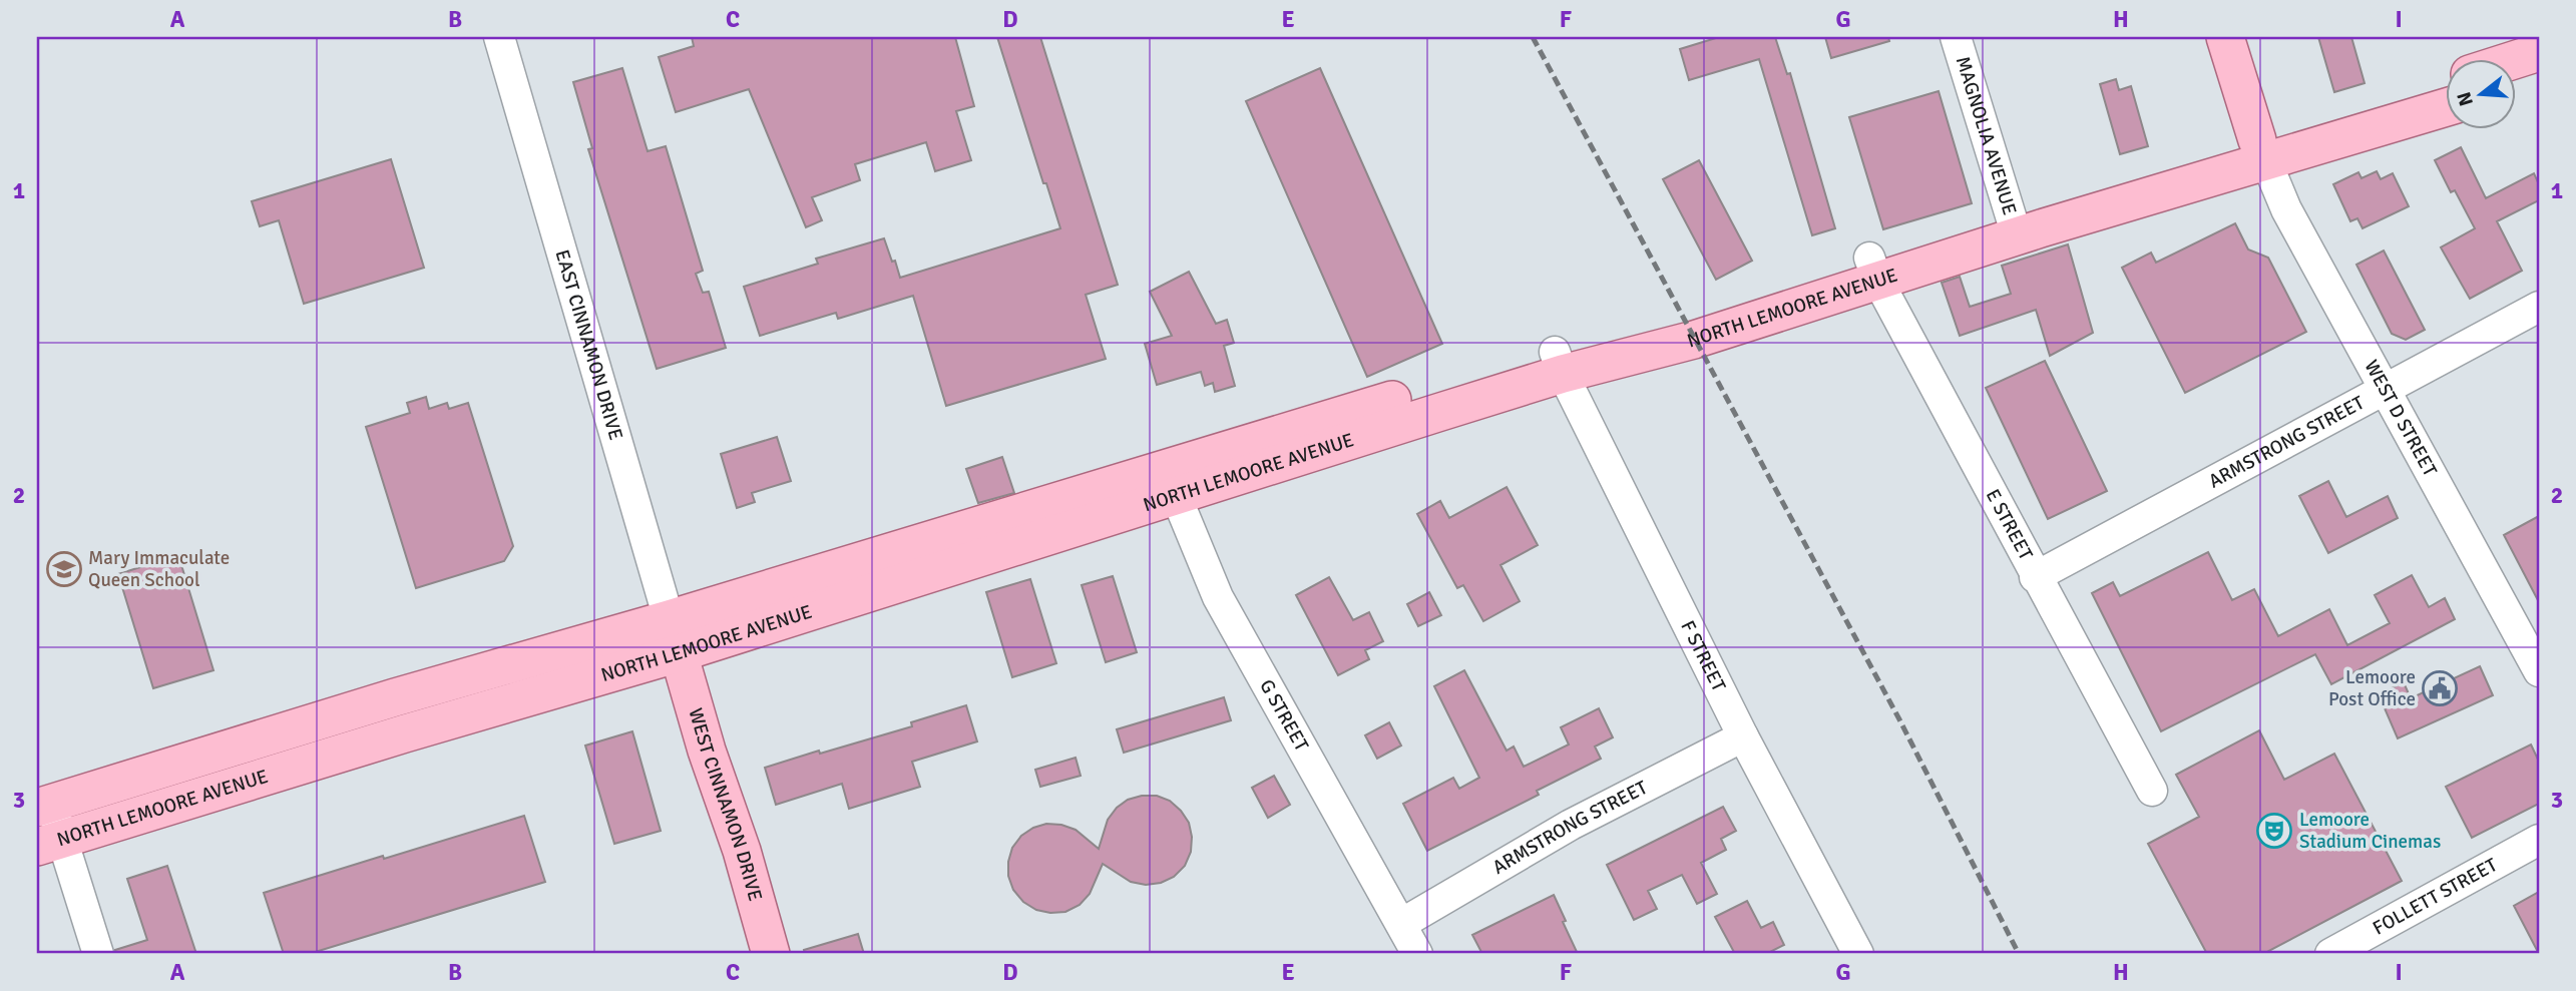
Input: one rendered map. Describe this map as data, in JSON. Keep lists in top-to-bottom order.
{
  "streets": {
    "main road": ["NORTH LEMOORE AVENUE", "WEST CINNAMON DRIVE"],
    "street": [
      "MAGNOLIA AVENUE",
      "EAST CINNAMON DRIVE",
      "WEST D STREET",
      "ARMSTRONG STREET",
      "E STREET",
      "F STREET",
      "G STREET",
      "FOLLETT STREET"
    ]
  },
  "crossings": [
    ["MAGNOLIA AVENUE", "NORTH LEMOORE AVENUE"],
    ["NORTH LEMOORE AVENUE", "EAST CINNAMON DRIVE"],
    ["NORTH LEMOORE AVENUE", "WEST D STREET"],
    ["NORTH LEMOORE AVENUE", "E STREET"],
    ["NORTH LEMOORE AVENUE", "F STREET"],
    ["NORTH LEMOORE AVENUE", "G STREET"],
    ["NORTH LEMOORE AVENUE", "WEST CINNAMON DRIVE"],
    ["EAST CINNAMON DRIVE", "WEST CINNAMON DRIVE"],
    ["WEST D STREET", "ARMSTRONG STREET"],
    ["ARMSTRONG STREET", "E STREET"],
    ["ARMSTRONG STREET", "F STREET"],
    ["ARMSTRONG STREET", "G STREET"]
  ],
  "places": {
    "school or university": ["Mary Immaculate Queen School"],
    "public building": ["Lemoore Post Office"],
    "theatre": ["Lemoore Stadium Cinemas"]
  },
  "north": "left",
  "grid": {
    "columns": [
      "A",
      "B",
      "C",
      "D",
      "E",
      "F",
      "G",
      "H",
      "I"
    ],
    "rows": ["1", "2", "3"]
  }
}
